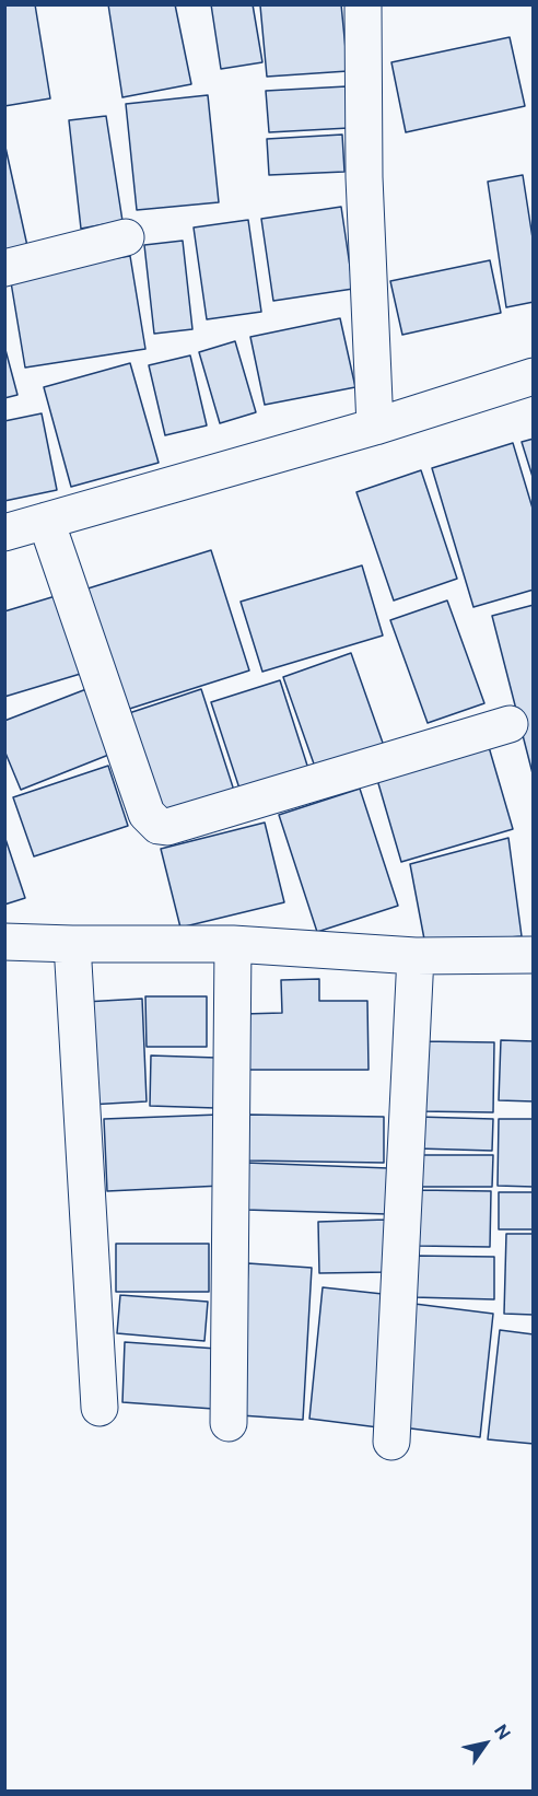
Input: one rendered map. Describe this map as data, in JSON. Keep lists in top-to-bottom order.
{
  "north": "top right"
}
